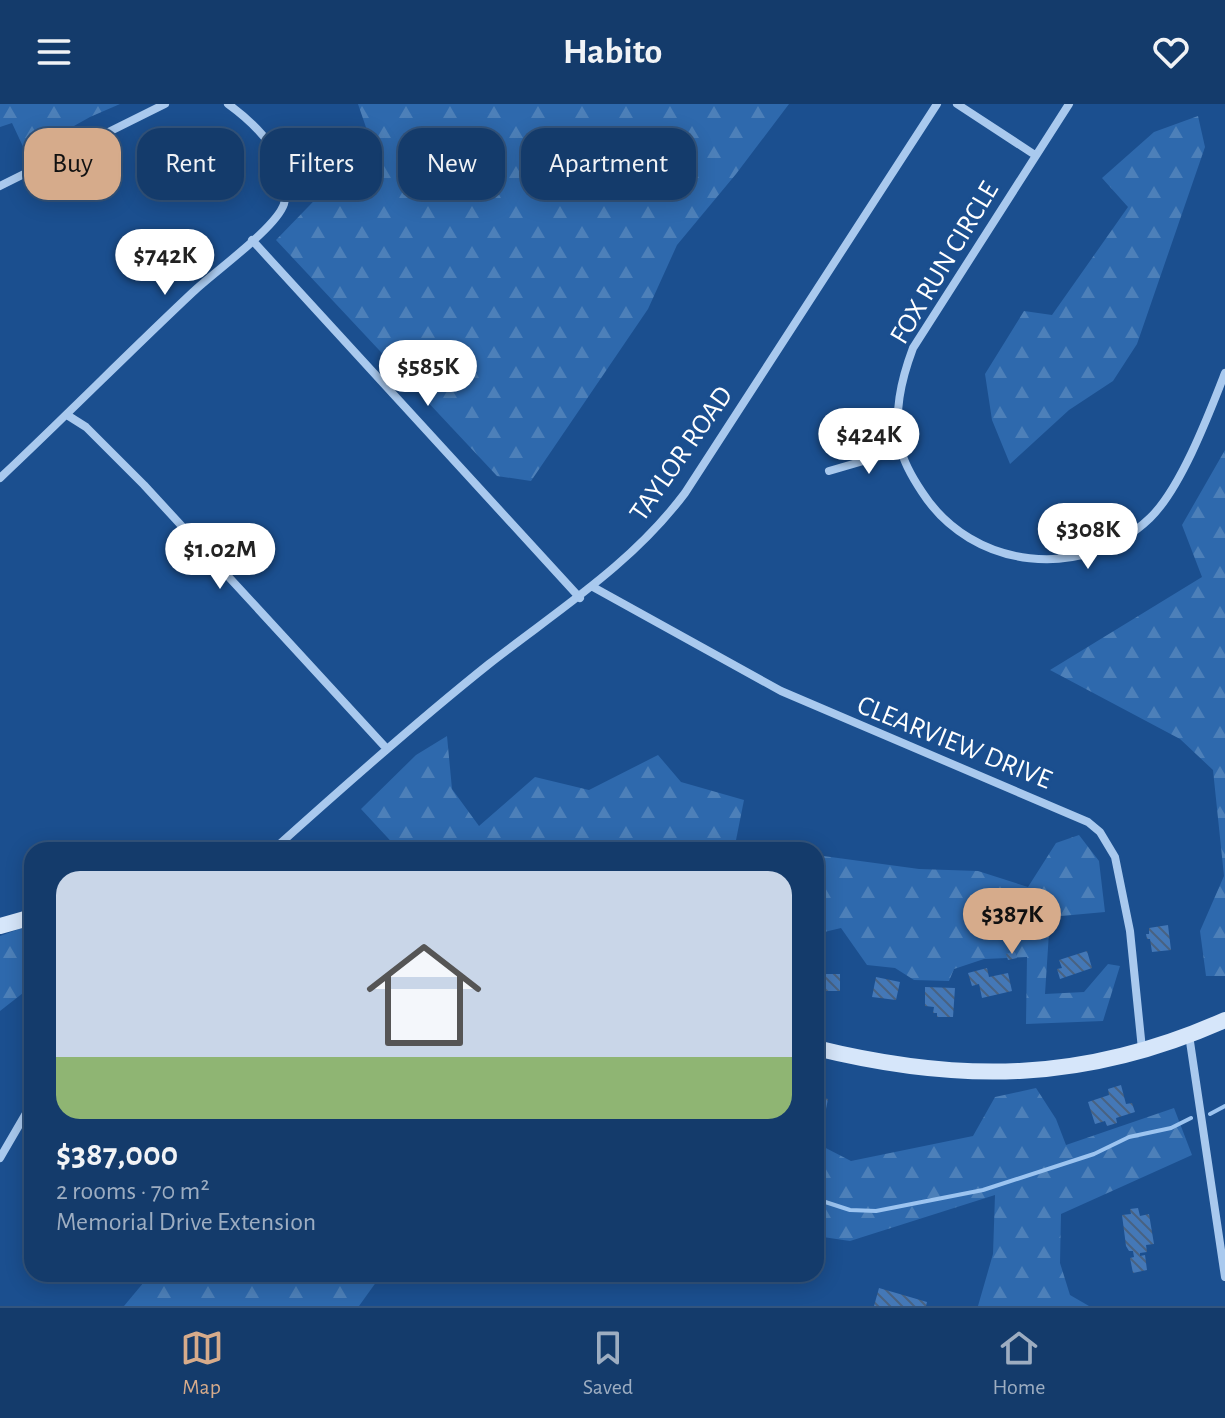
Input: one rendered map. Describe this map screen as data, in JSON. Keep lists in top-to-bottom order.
{
  "streets": {
    "street": ["FOX RUN CIRCLE", "TAYLOR ROAD", "CLEARVIEW DRIVE"]
  },
  "crossings": [
    ["TAYLOR ROAD", "CLEARVIEW DRIVE"]
  ],
  "page": {
    "header": "Habito",
    "chip": [
      "Buy",
      "Rent",
      "Filters",
      "New",
      "Apartment"
    ],
    "price": [
      "$742K",
      "$585K",
      "$424K",
      "$308K",
      "$1.02M",
      "$387K"
    ],
    "list": [
      {
        "name": "$387,000",
        "note": "2 rooms · 70 m² · Memorial Drive Extension"
      }
    ],
    "tabs": ["Map", "Saved", "Home"]
  }
}
